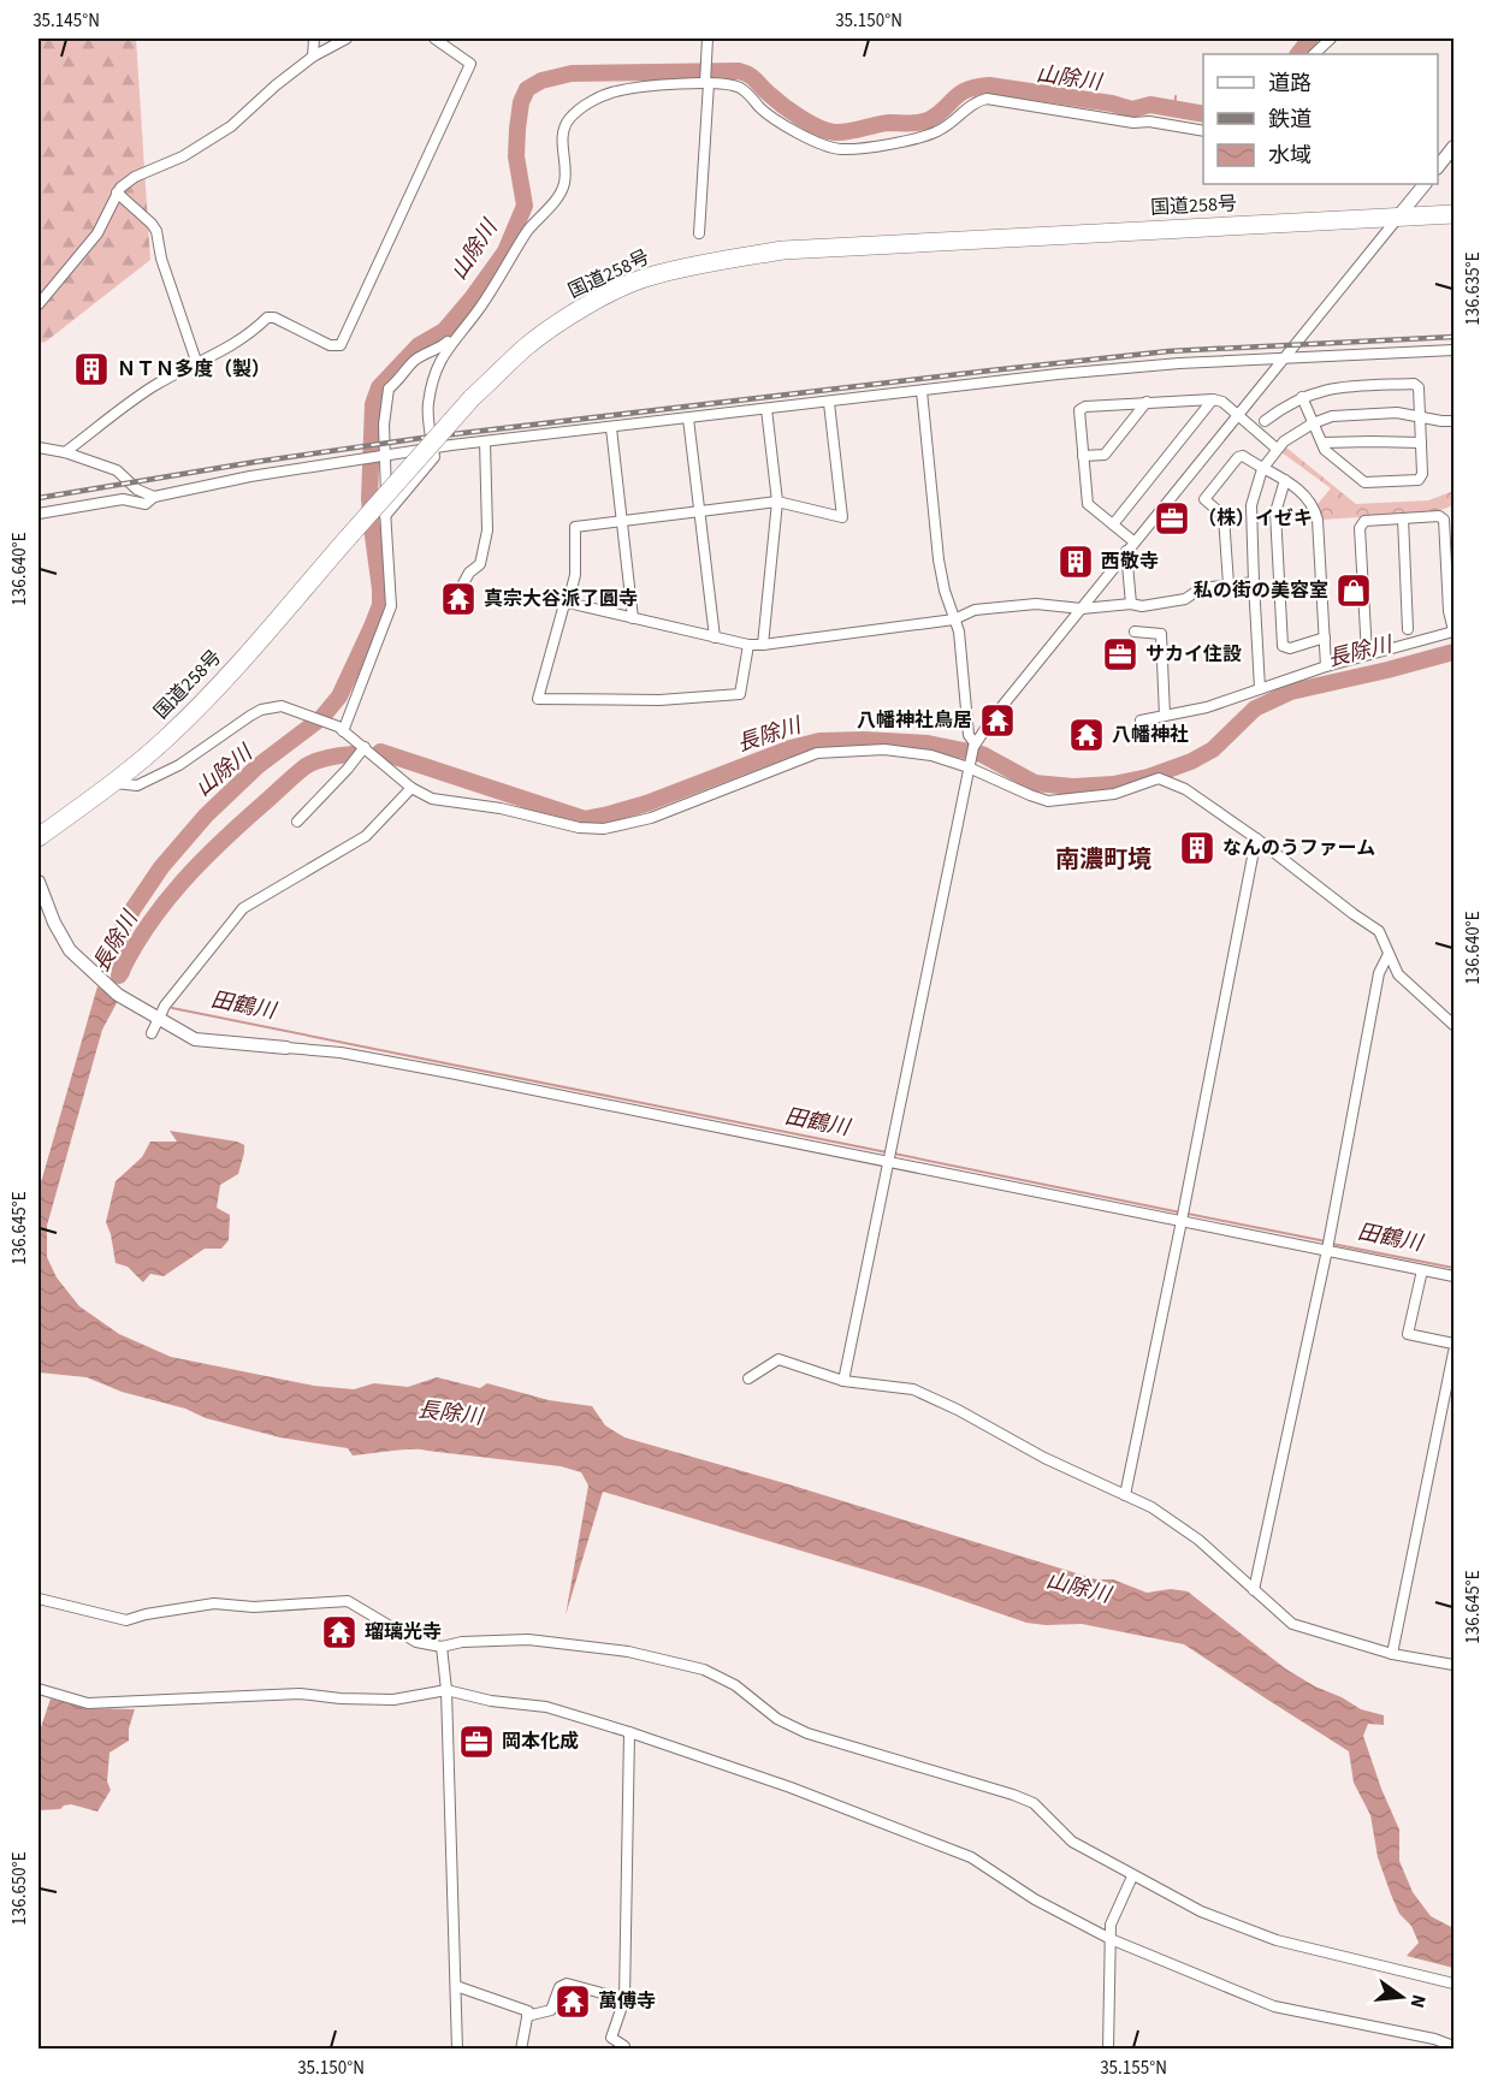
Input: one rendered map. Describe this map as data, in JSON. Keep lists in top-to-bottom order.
{
  "streets": {
    "highway": ["国道258号"]
  },
  "districts": ["南濃町境"],
  "water": ["山除川", "長除川", "田鶴川"],
  "places": {
    "building": ["ＮＴＮ多度（製）", "西敬寺", "なんのうファーム"],
    "office": ["（株）イゼキ", "サカイ住設", "岡本化成"],
    "shop": ["私の街の美容室"],
    "temple": [
      "真宗大谷派了圓寺",
      "八幡神社鳥居",
      "八幡神社",
      "瑠璃光寺",
      "萬傅寺"
    ]
  },
  "legend": ["道路", "鉄道", "水域"],
  "north": "right",
  "coordinates": [
    "35.145°N",
    "35.150°N",
    "136.635°E",
    "136.640°E",
    "136.645°E",
    "136.650°E",
    "35.155°N"
  ]
}
